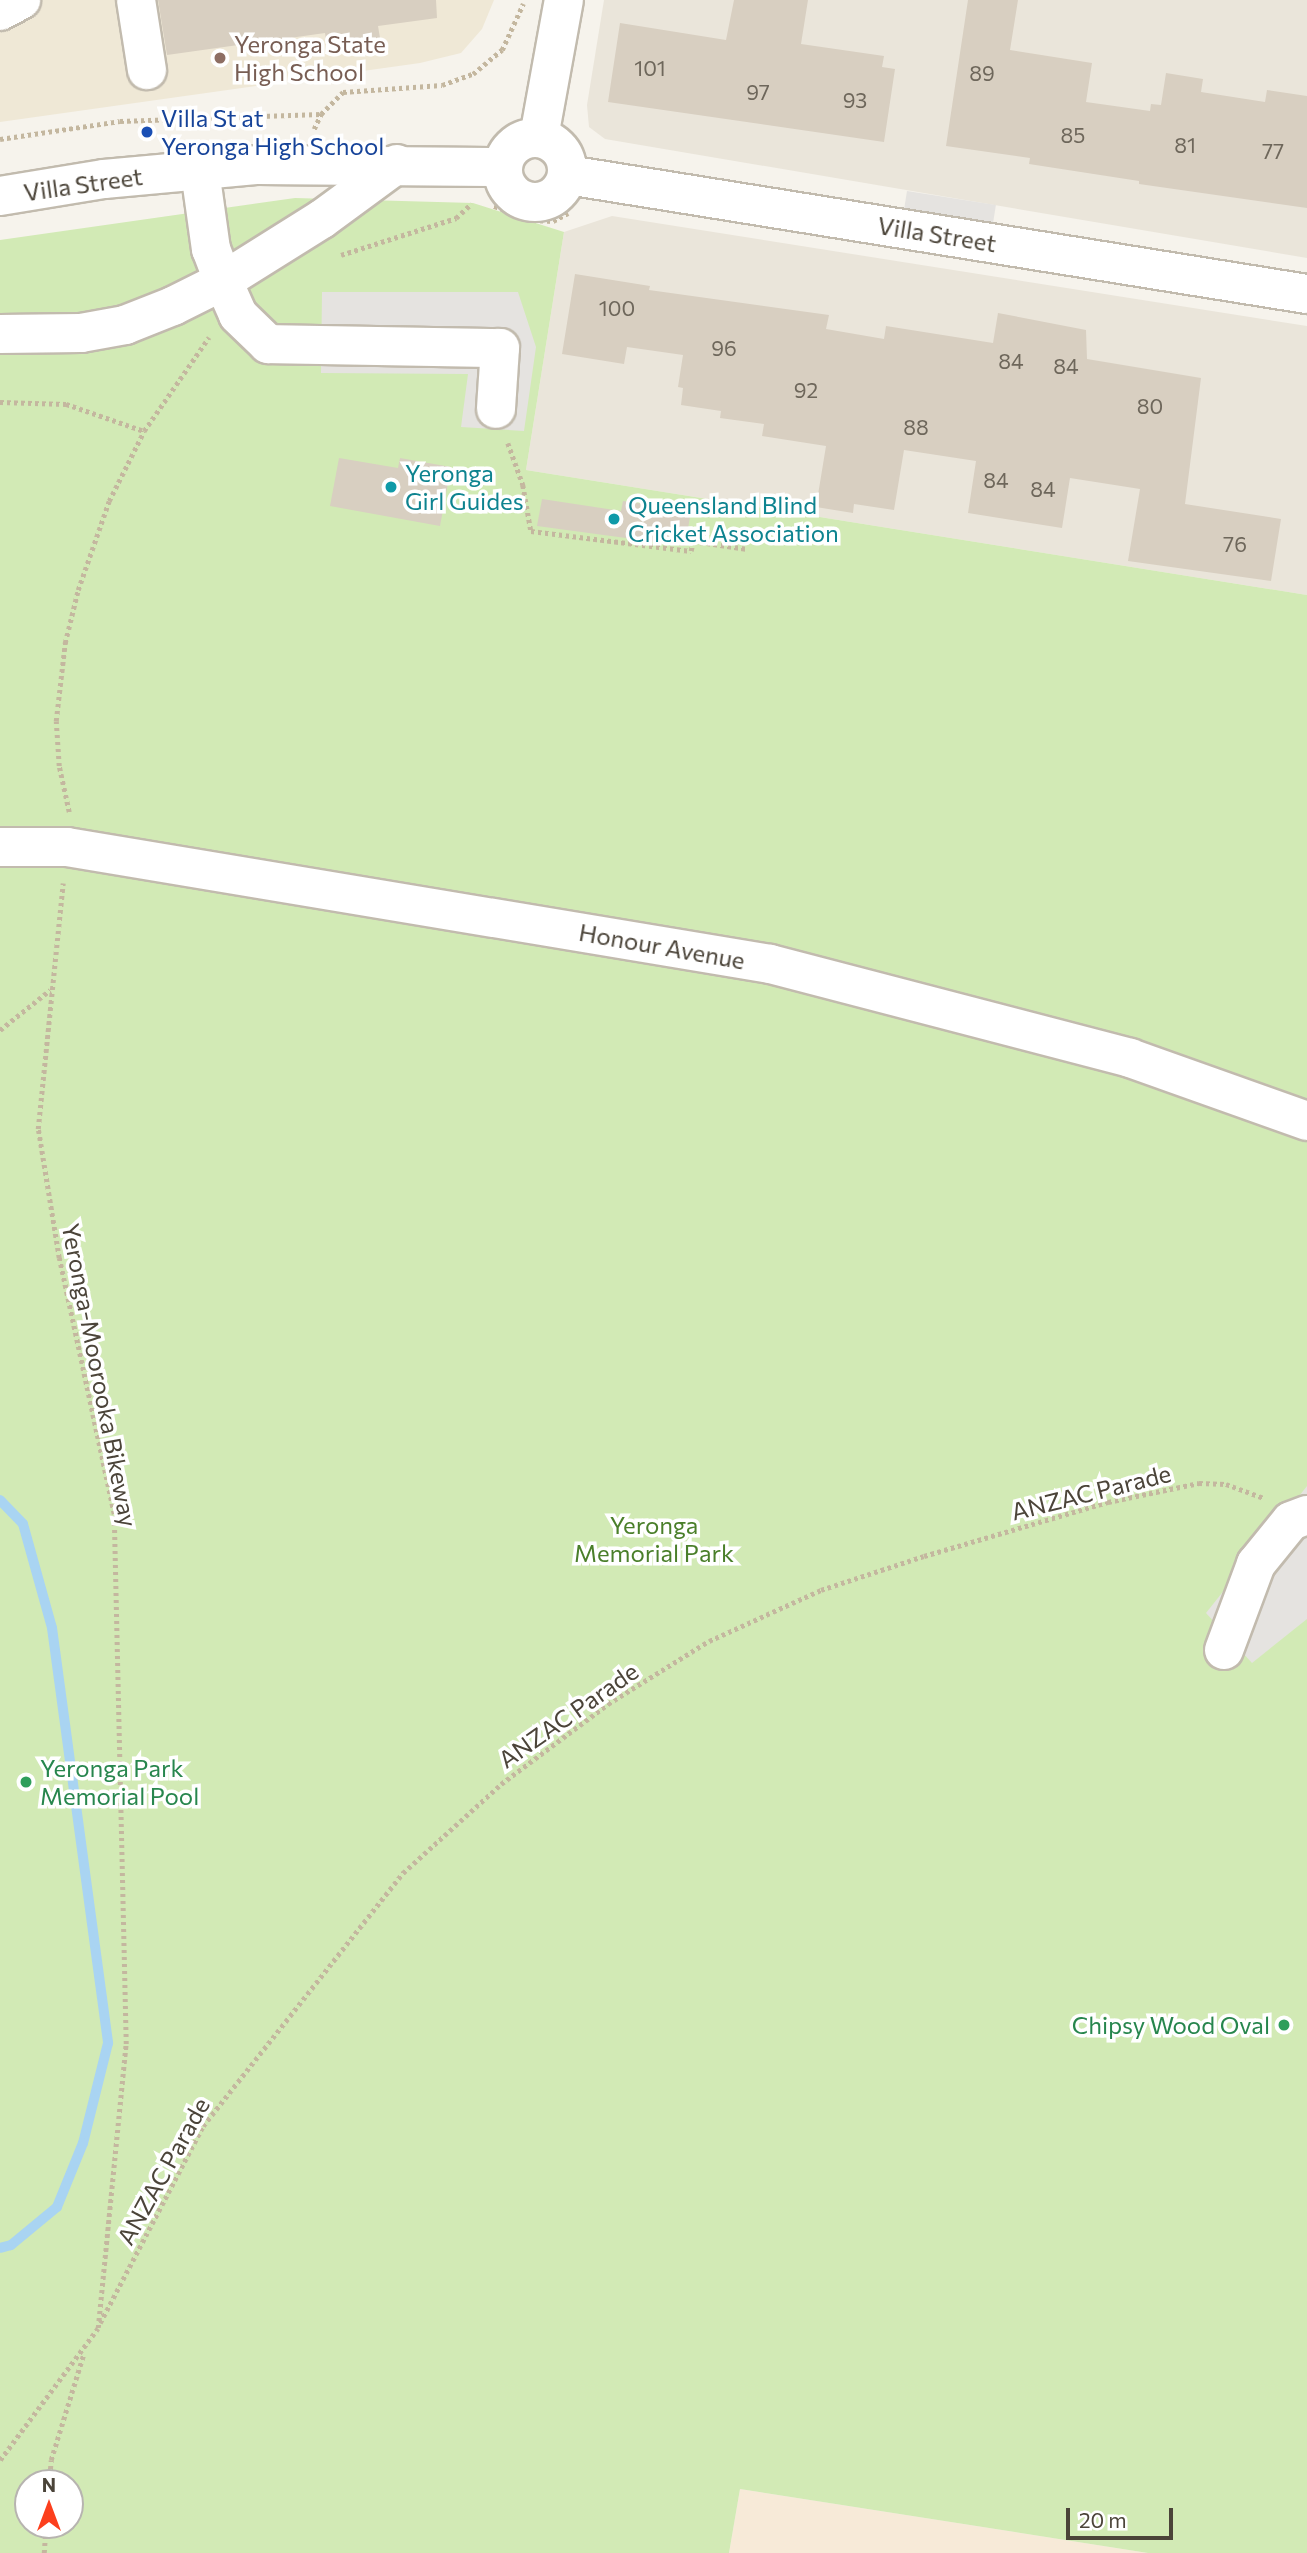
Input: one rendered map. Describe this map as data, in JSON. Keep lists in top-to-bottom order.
{
  "streets": {
    "street": ["Villa Street", "Honour Avenue"],
    "path": ["Yeronga-Moorooka Bikeway", "ANZAC Parade"]
  },
  "crossings": [
    ["Honour Avenue", "Yeronga-Moorooka Bikeway"],
    ["Yeronga-Moorooka Bikeway", "ANZAC Parade"]
  ],
  "parks": ["Yeronga Memorial Park"],
  "places": [
    "Yeronga State High School",
    "Villa St at Yeronga High School",
    "Yeronga Girl Guides",
    "Queensland Blind Cricket Association",
    "Yeronga Park Memorial Pool",
    "Chipsy Wood Oval"
  ],
  "house_numbers": [
    "101",
    "89",
    "97",
    "93",
    "85",
    "81",
    "77",
    "100",
    "96",
    "84",
    "84",
    "92",
    "80",
    "88",
    "84",
    "84",
    "76"
  ],
  "scale_bar": "20 m",
  "north": "top"
}
